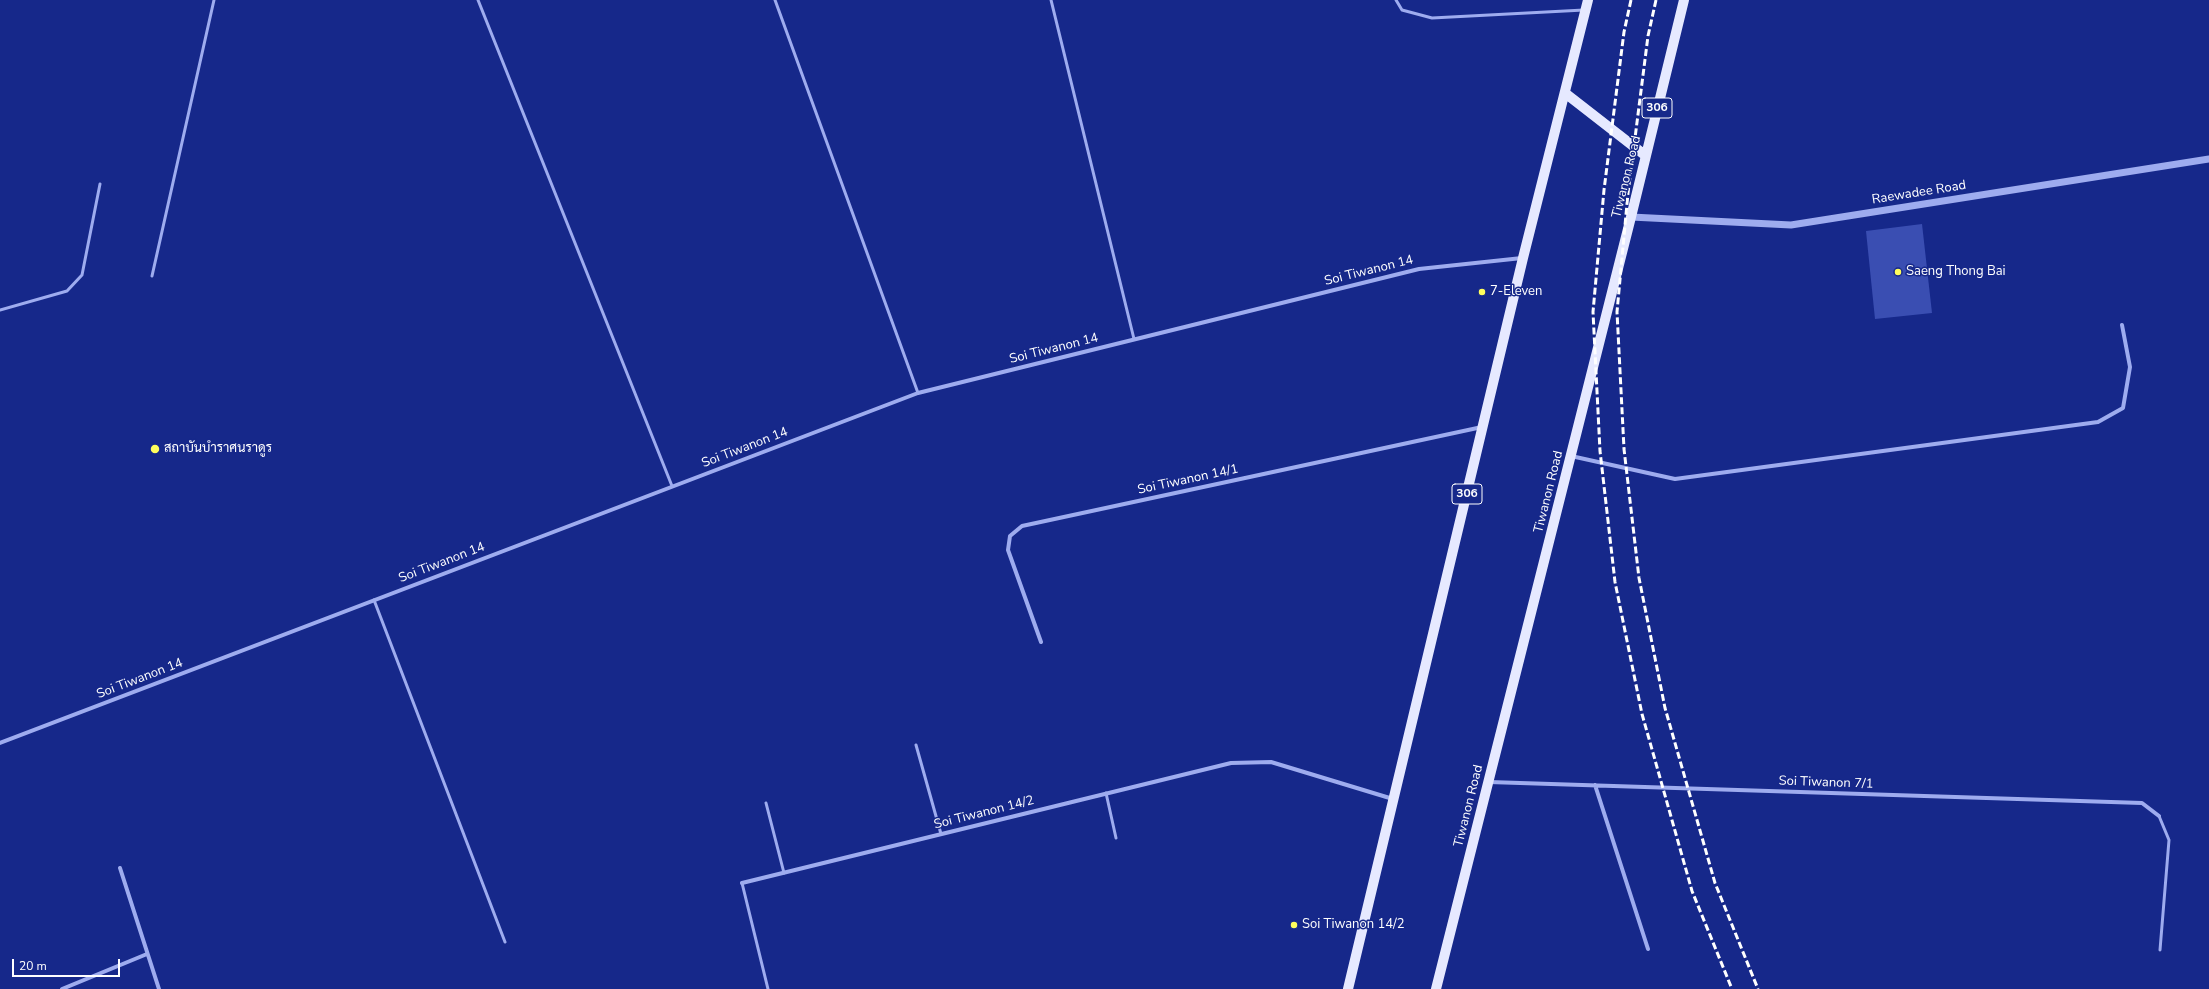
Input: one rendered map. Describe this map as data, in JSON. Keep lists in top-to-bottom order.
{
  "streets": {
    "main road": ["306", "Tiwanon Road"],
    "street": [
      "Raewadee Road",
      "Soi Tiwanon 14",
      "Soi Tiwanon 14/1",
      "Soi Tiwanon 7/1",
      "Soi Tiwanon 14/2"
    ]
  },
  "crossings": [
    ["306", "Soi Tiwanon 14"],
    ["306", "Soi Tiwanon 14/1"],
    ["306", "Soi Tiwanon 14/2"],
    ["Tiwanon Road", "Raewadee Road"],
    ["Tiwanon Road", "Soi Tiwanon 7/1"]
  ],
  "places": [
    "Saeng Thong Bai",
    "7-Eleven",
    "สถาบันบำราศนราดูร",
    "Soi Tiwanon 14/2"
  ],
  "scale_bar": "20 m"
}
